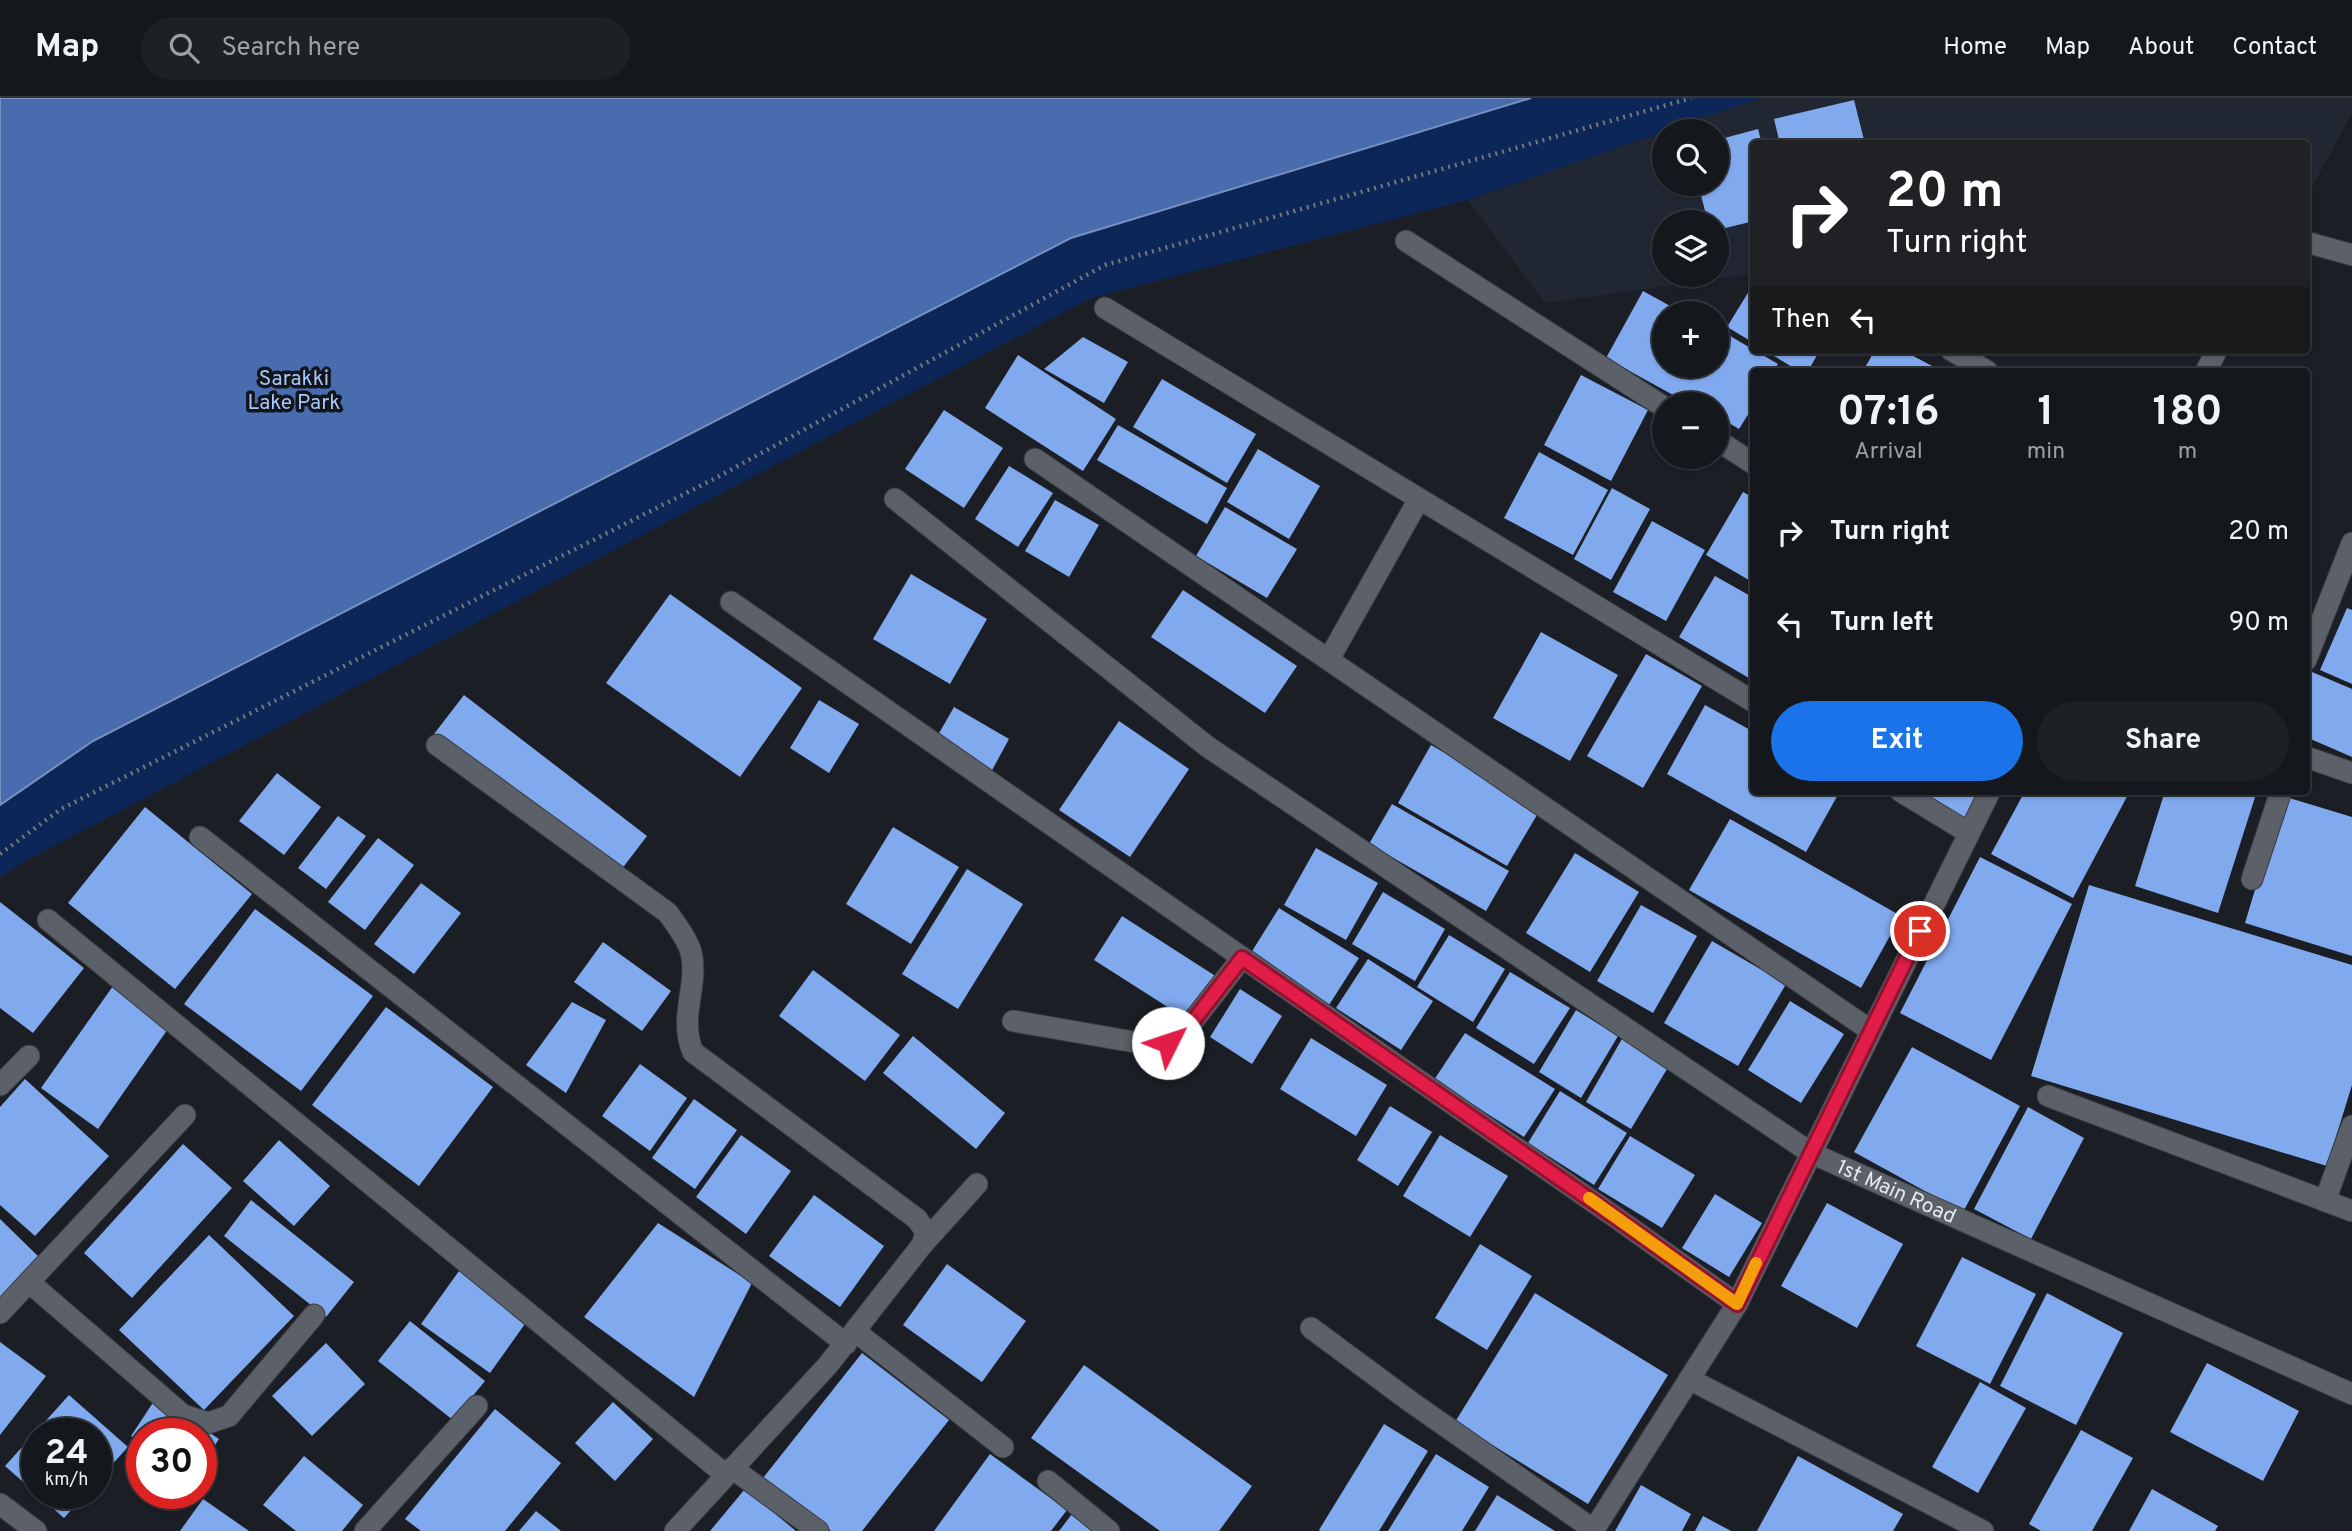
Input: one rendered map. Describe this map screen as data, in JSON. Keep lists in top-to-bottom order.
{
  "streets": {
    "street": ["1st Main Road"]
  },
  "parks": ["Sarakki Lake Park"],
  "page": {
    "header": "Map",
    "search": "Search here",
    "nav": [
      "Home",
      "Map",
      "About",
      "Contact"
    ],
    "map_buttons": ["+", "−"],
    "turn": ["20 m", "Turn right"],
    "then": "Then",
    "eta": [
      "07:16",
      "Arrival",
      "1",
      "min",
      "180",
      "m"
    ],
    "list": [
      {
        "name": "Turn right",
        "value": "20 m"
      },
      {
        "name": "Turn left",
        "value": "90 m"
      }
    ],
    "buttons": ["Exit", "Share"],
    "speed": "24 km/h",
    "limit": "30"
  }
}
